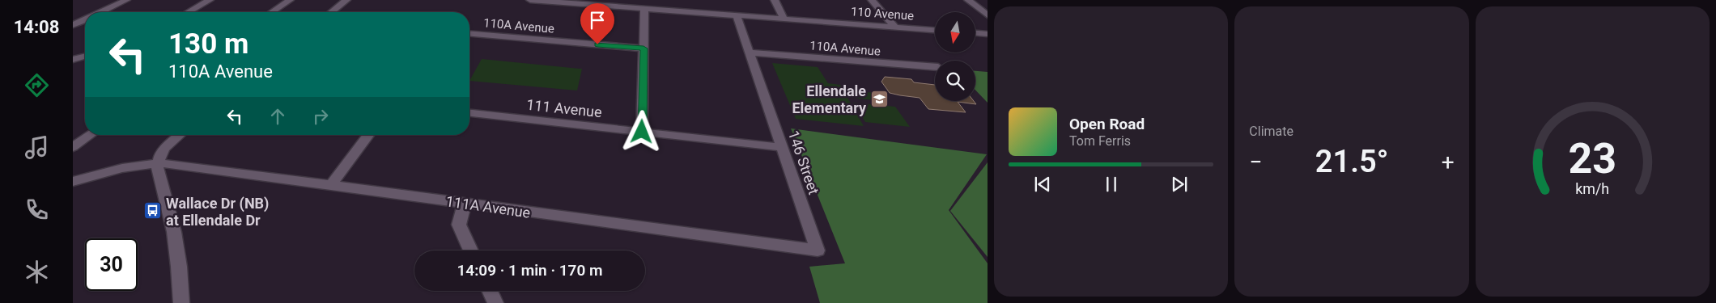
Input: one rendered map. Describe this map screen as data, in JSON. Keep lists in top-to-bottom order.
{
  "streets": {
    "street": [
      "110 Avenue",
      "110A Avenue",
      "111 Avenue",
      "146 Street",
      "111A Avenue"
    ]
  },
  "crossings": [
    ["110 Avenue", "146 Street"],
    ["110A Avenue", "146 Street"],
    ["111 Avenue", "146 Street"],
    ["146 Street", "111A Avenue"]
  ],
  "places": {
    "school or university": ["Ellendale Elementary"],
    "bus stop": ["Wallace Dr (NB) at Ellendale Dr"]
  },
  "north": "bottom",
  "page": {
    "tabs": "14:08",
    "tile": "Climate",
    "turn": ["130 m", "110A Avenue"],
    "song": ["Open Road", "Tom Ferris"],
    "heat": ["−", "21.5°", "+"],
    "limit": "30",
    "trip": "14:09 · 1 min · 170 m",
    "gauge": ["23", "km/h"]
  }
}
